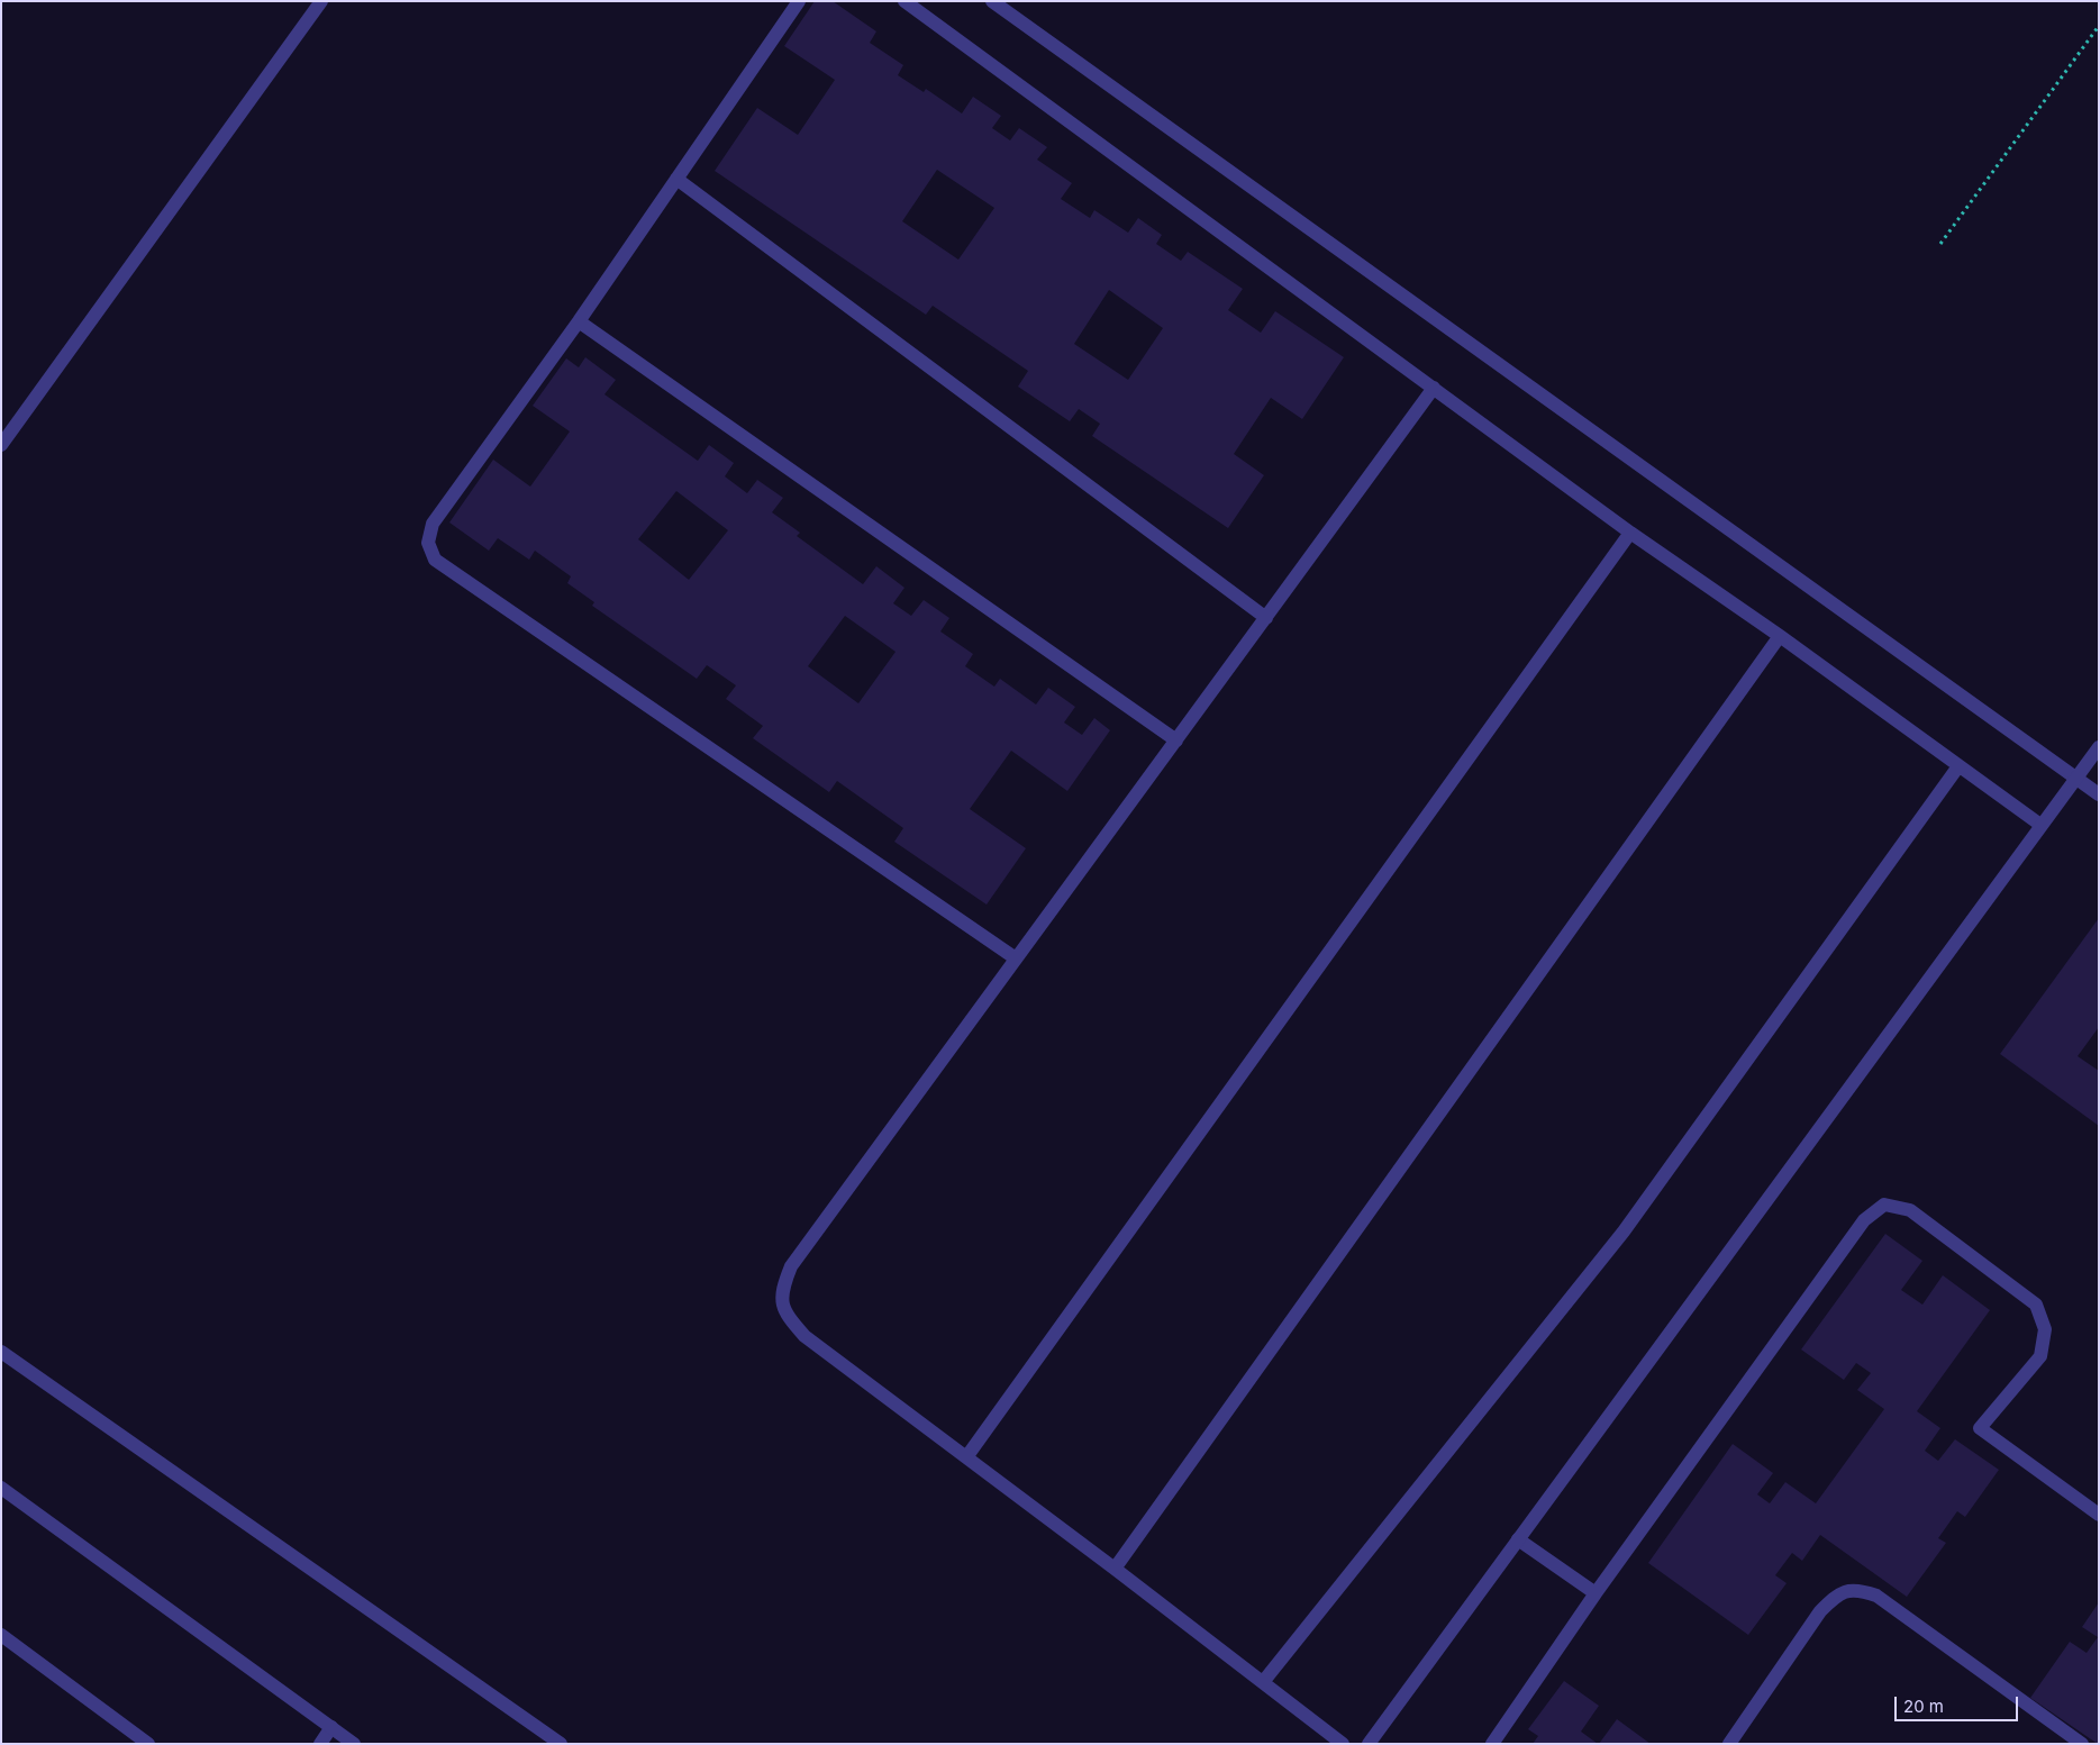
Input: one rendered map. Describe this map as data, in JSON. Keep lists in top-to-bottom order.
{
  "scale_bar": "20 m"
}
